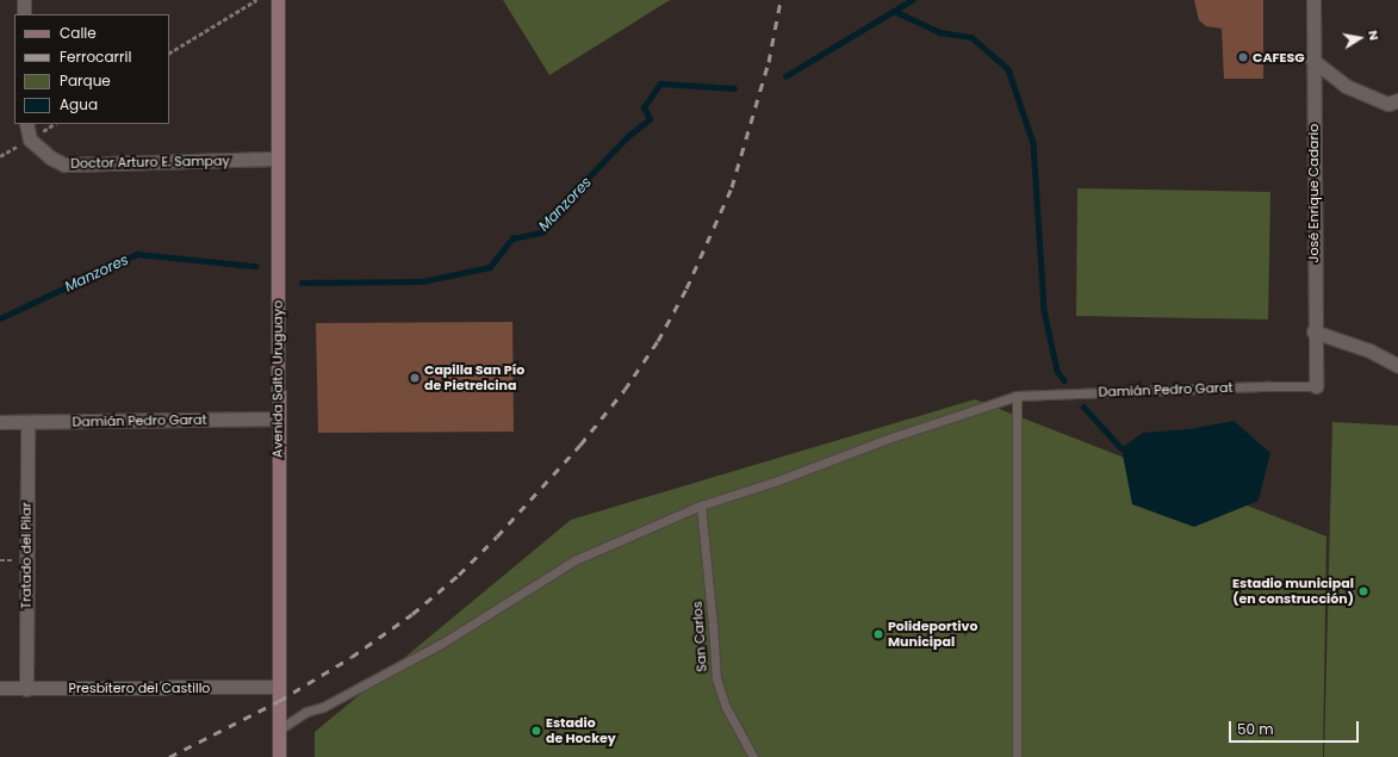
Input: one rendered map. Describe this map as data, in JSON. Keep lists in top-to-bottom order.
{
  "streets": {
    "main road": ["Avenida Salto Uruguayo"],
    "street": [
      "Doctor Arturo E. Sampay",
      "José Enrique Cadario",
      "Damián Pedro Garat",
      "Tratado del Pilar",
      "Presbítero del Castillo"
    ],
    "lane": ["San Carlos"]
  },
  "crossings": [
    ["Doctor Arturo E. Sampay", "Avenida Salto Uruguayo"],
    ["José Enrique Cadario", "Damián Pedro Garat"],
    ["Avenida Salto Uruguayo", "Damián Pedro Garat"],
    ["Avenida Salto Uruguayo", "Presbítero del Castillo"],
    ["Damián Pedro Garat", "Tratado del Pilar"],
    ["Damián Pedro Garat", "San Carlos"],
    ["Tratado del Pilar", "Presbítero del Castillo"]
  ],
  "water": ["Manzores"],
  "places": [
    "CAFESG",
    "Capilla San Pío de Pietrelcina",
    "Estadio municipal (en construcción)",
    "Polideportivo Municipal",
    "Estadio de Hockey"
  ],
  "legend": [
    "Calle",
    "Ferrocarril",
    "Parque",
    "Agua"
  ],
  "scale_bar": "50 m",
  "north": "right"
}
